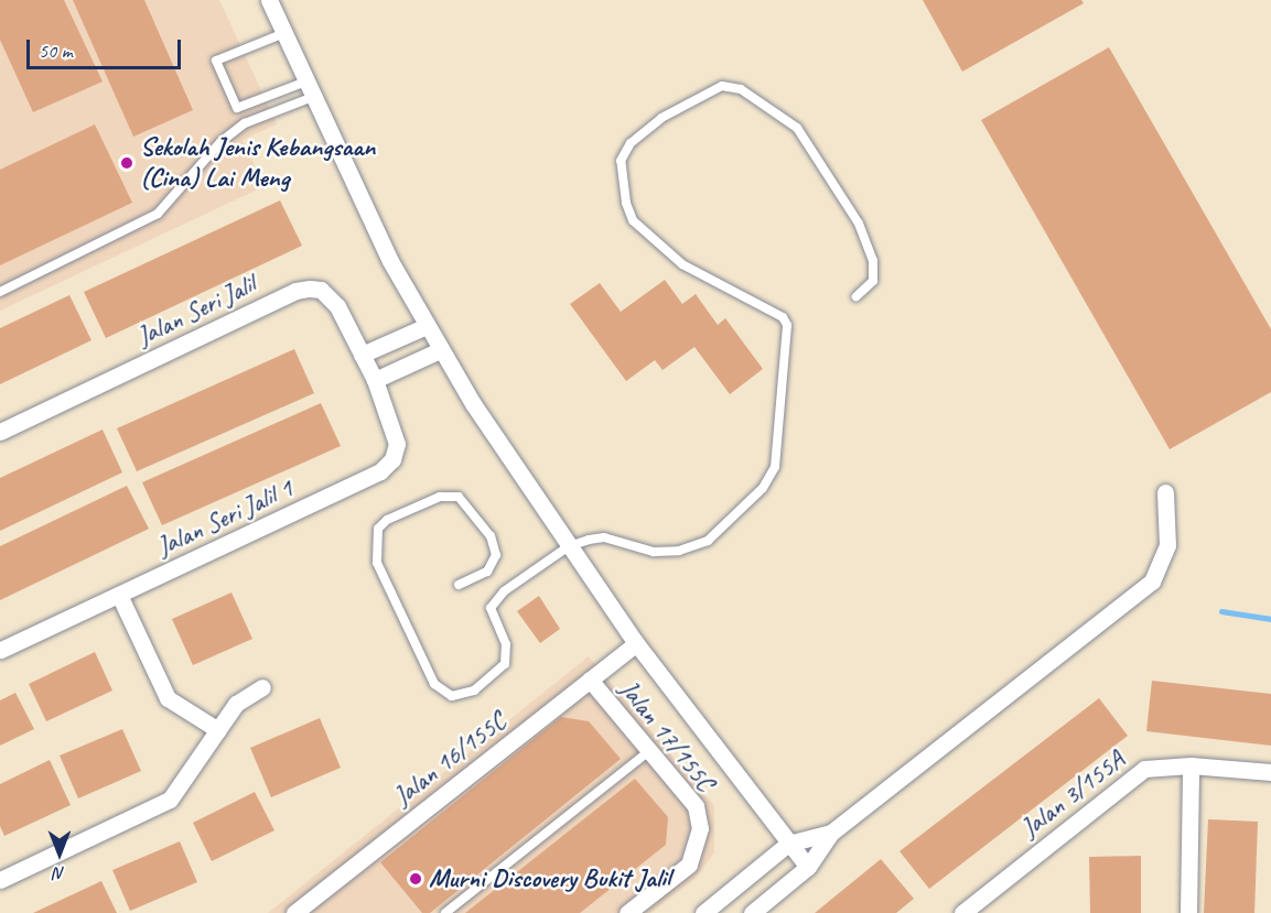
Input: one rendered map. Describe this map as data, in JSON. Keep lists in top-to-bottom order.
{
  "streets": {
    "street": [
      "Jalan Seri Jalil",
      "Jalan Seri Jalil 1",
      "Jalan 17/155C",
      "Jalan 16/155C",
      "Jalan 3/155A"
    ]
  },
  "crossings": [
    ["Jalan Seri Jalil", "Jalan Seri Jalil 1"],
    ["Jalan 17/155C", "Jalan 16/155C"]
  ],
  "places": ["Sekolah Jenis Kebangsaan (Cina) Lai Meng", "Murni Discovery Bukit Jalil"],
  "scale_bar": "50 m",
  "north": "bottom"
}
